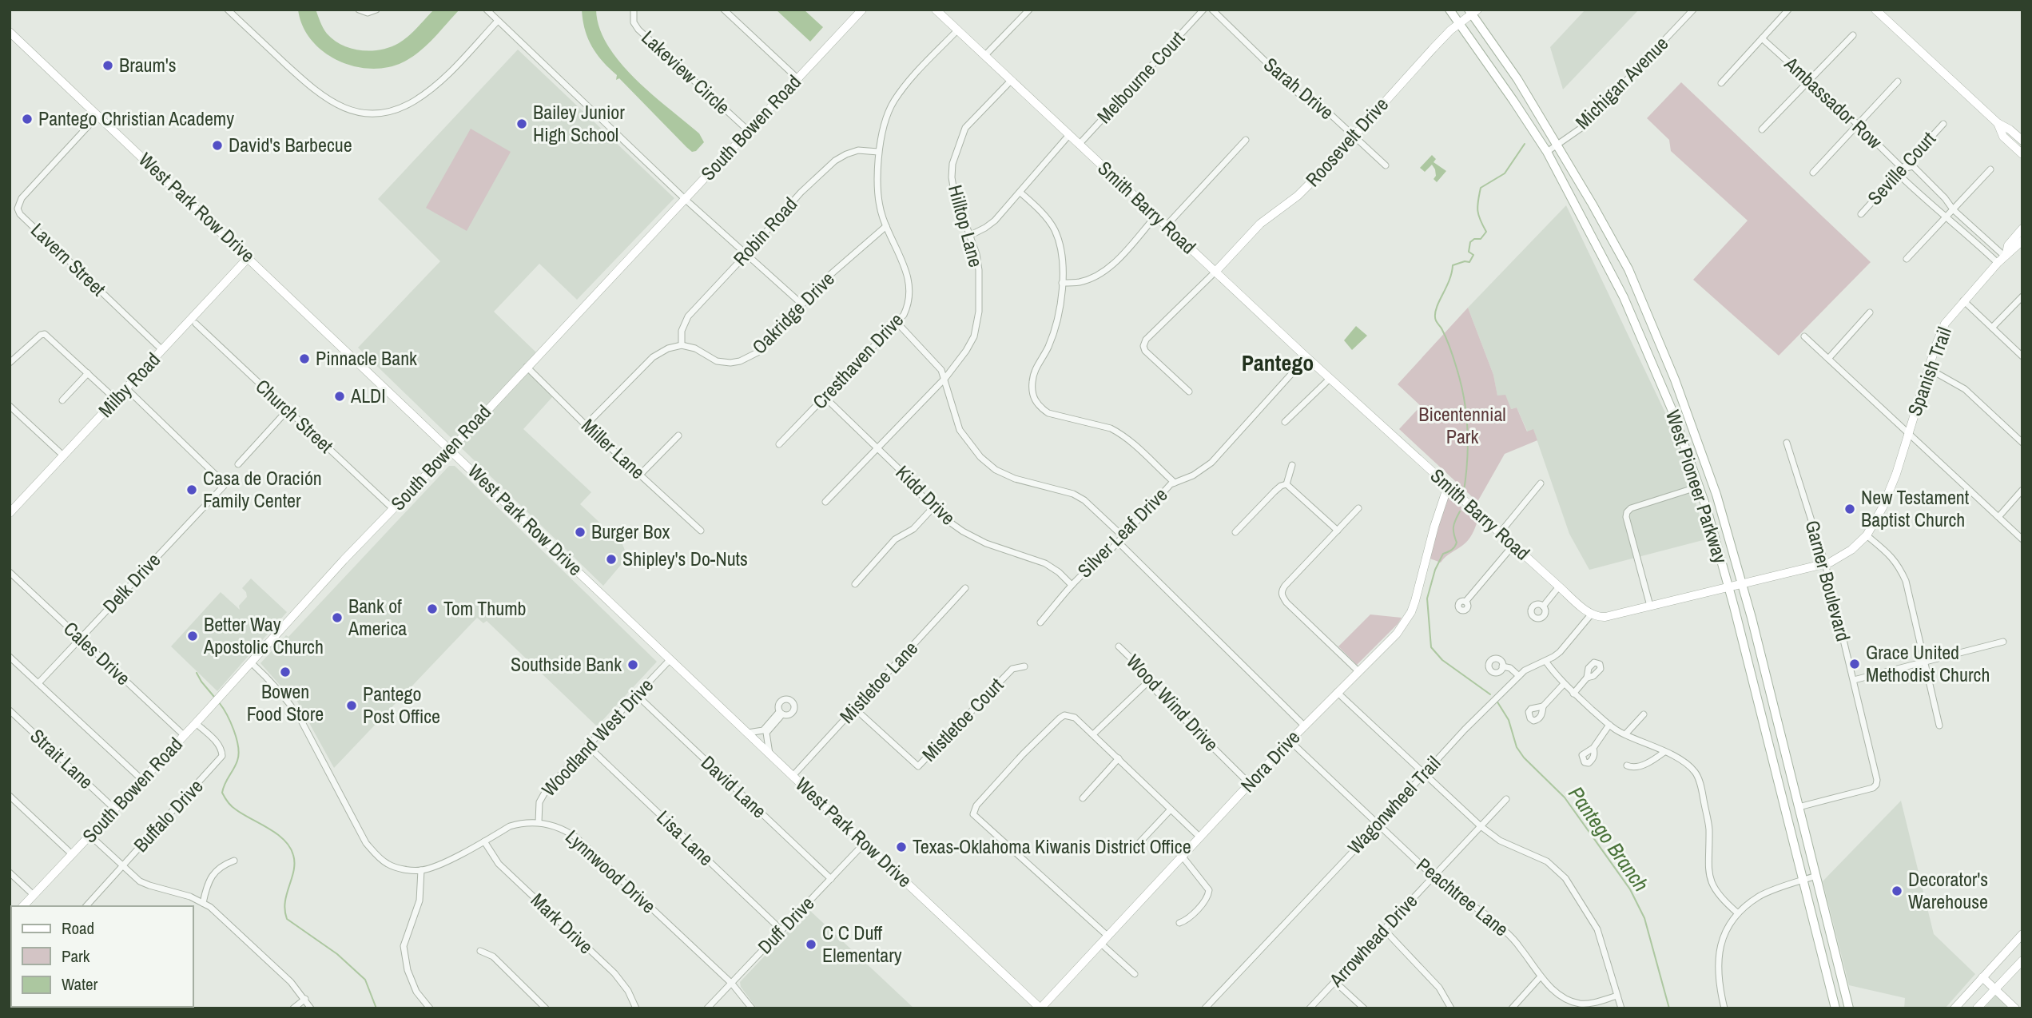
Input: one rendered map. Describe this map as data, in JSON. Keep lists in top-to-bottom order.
{
  "streets": {
    "main road": [
      "South Bowen Road",
      "Roosevelt Drive",
      "West Park Row Drive",
      "Smith Barry Road",
      "Spanish Trail",
      "Milby Road",
      "West Pioneer Parkway",
      "Nora Drive"
    ],
    "street": [
      "Lakeview Circle",
      "Melbourne Court",
      "Michigan Avenue",
      "Sarah Drive",
      "Ambassador Row",
      "Seville Court",
      "Hilltop Lane",
      "Robin Road",
      "Lavern Street",
      "Oakridge Drive",
      "Cresthaven Drive",
      "Church Street",
      "Miller Lane",
      "Kidd Drive",
      "Silver Leaf Drive",
      "Garner Boulevard",
      "Delk Drive",
      "Cales Drive",
      "Mistletoe Lane",
      "Wood Wind Drive",
      "Mistletoe Court",
      "Woodland West Drive",
      "Strait Lane",
      "David Lane",
      "Wagonwheel Trail",
      "Buffalo Drive",
      "Lisa Lane",
      "Lynnwood Drive",
      "Peachtree Lane",
      "Mark Drive",
      "Duff Drive",
      "Arrowhead Drive"
    ]
  },
  "crossings": [
    ["Lakeview Circle", "South Bowen Road"],
    ["Melbourne Court", "Smith Barry Road"],
    ["Michigan Avenue", "West Pioneer Parkway"],
    ["Sarah Drive", "Roosevelt Drive"],
    ["Ambassador Row", "Seville Court"],
    ["Ambassador Row", "Spanish Trail"],
    ["South Bowen Road", "West Park Row Drive"],
    ["South Bowen Road", "Church Street"],
    ["South Bowen Road", "Miller Lane"],
    ["South Bowen Road", "Cales Drive"],
    ["South Bowen Road", "Strait Lane"],
    ["South Bowen Road", "Buffalo Drive"],
    ["South Bowen Road", "Lynnwood Drive"],
    ["Roosevelt Drive", "Smith Barry Road"],
    ["Roosevelt Drive", "West Pioneer Parkway"],
    ["West Park Row Drive", "Lavern Street"],
    ["West Park Row Drive", "Milby Road"],
    ["West Park Row Drive", "Mistletoe Lane"],
    ["West Park Row Drive", "Woodland West Drive"],
    ["West Park Row Drive", "Nora Drive"],
    ["West Park Row Drive", "Duff Drive"],
    ["Smith Barry Road", "Hilltop Lane"],
    ["Smith Barry Road", "Cresthaven Drive"],
    ["Smith Barry Road", "Silver Leaf Drive"],
    ["Smith Barry Road", "Nora Drive"],
    ["Smith Barry Road", "Wagonwheel Trail"],
    ["Hilltop Lane", "Kidd Drive"],
    ["Robin Road", "Oakridge Drive"],
    ["Robin Road", "Cresthaven Drive"],
    ["Lavern Street", "Milby Road"],
    ["Oakridge Drive", "Cresthaven Drive"],
    ["Cresthaven Drive", "Kidd Drive"],
    ["Milby Road", "Delk Drive"],
    ["West Pioneer Parkway", "Garner Boulevard"],
    ["Kidd Drive", "Silver Leaf Drive"],
    ["Delk Drive", "Cales Drive"],
    ["Mistletoe Lane", "Mistletoe Court"],
    ["Wood Wind Drive", "Nora Drive"],
    ["Woodland West Drive", "David Lane"],
    ["Woodland West Drive", "Lisa Lane"],
    ["Woodland West Drive", "Lynnwood Drive"],
    ["Nora Drive", "Peachtree Lane"],
    ["David Lane", "Duff Drive"],
    ["Wagonwheel Trail", "Peachtree Lane"],
    ["Lisa Lane", "Duff Drive"],
    ["Lynnwood Drive", "Mark Drive"],
    ["Lynnwood Drive", "Duff Drive"],
    ["Peachtree Lane", "Arrowhead Drive"]
  ],
  "districts": ["Pantego"],
  "water": ["Pantego Branch"],
  "parks": ["Bicentennial Park"],
  "places": [
    "Braum's",
    "Pantego Christian Academy",
    "Bailey Junior High School",
    "David's Barbecue",
    "Pinnacle Bank",
    "ALDI",
    "Casa de Oración Family Center",
    "New Testament Baptist Church",
    "Burger Box",
    "Shipley's Do-Nuts",
    "Tom Thumb",
    "Bank of America",
    "Better Way Apostolic Church",
    "Grace United Methodist Church",
    "Southside Bank",
    "Bowen Food Store",
    "Pantego Post Office",
    "Texas-Oklahoma Kiwanis District Office",
    "Decorator's Warehouse",
    "C C Duff Elementary"
  ],
  "legend": ["Road", "Park", "Water"]
}
